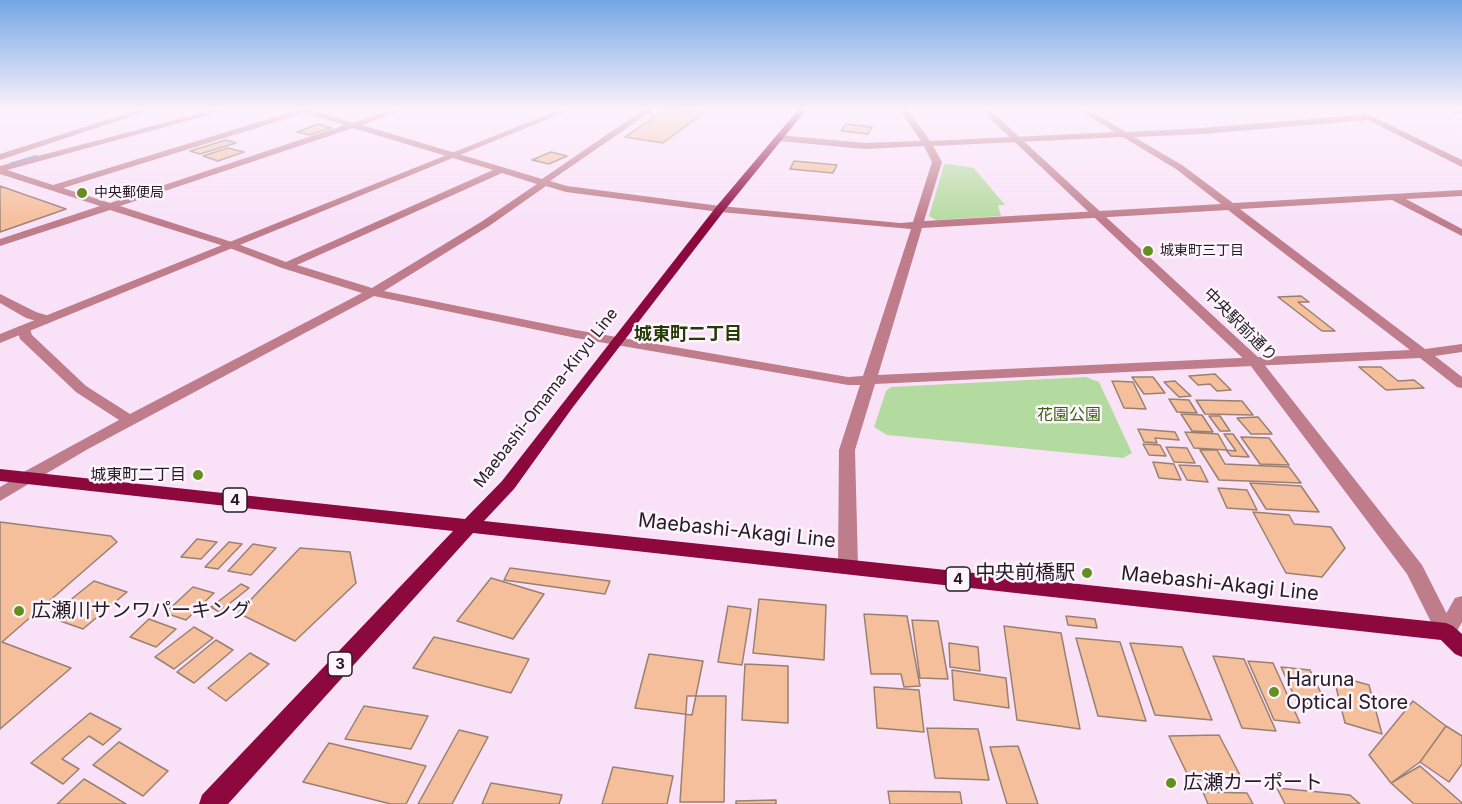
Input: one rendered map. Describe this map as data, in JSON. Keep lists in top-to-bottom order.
{
  "streets": {
    "main road": [
      "Maebashi-Omama-Kiryu Line",
      "4",
      "Maebashi-Akagi Line",
      "3"
    ],
    "street": ["中央駅前通り"]
  },
  "crossings": [
    ["中央駅前通り", "Maebashi-Akagi Line"],
    ["Maebashi-Omama-Kiryu Line", "Maebashi-Akagi Line"]
  ],
  "districts": ["城東町二丁目"],
  "parks": ["花園公園"],
  "places": [
    "中央郵便局",
    "城東町三丁目",
    "城東町二丁目",
    "中央前橋駅",
    "広瀬川サンワパーキング",
    "Haruna Optical Store",
    "広瀬カーポート"
  ]
}
